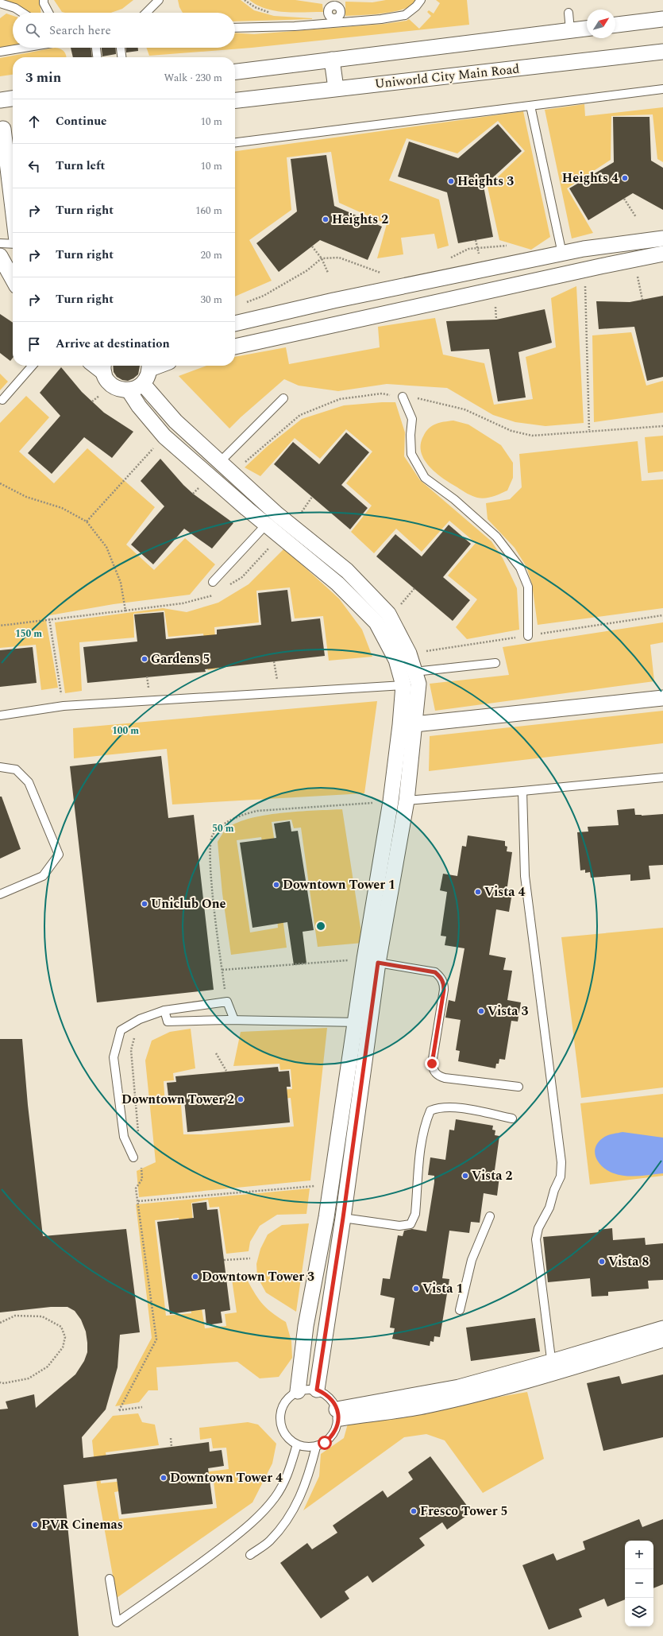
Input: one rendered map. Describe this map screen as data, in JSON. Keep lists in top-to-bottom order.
{
  "streets": {
    "street": ["Uniworld City Main Road"]
  },
  "places": [
    "Heights 4",
    "Heights 3",
    "Heights 2",
    "Gardens 5",
    "Downtown Tower 1",
    "Vista 4",
    "Uniclub One",
    "Vista 3",
    "Downtown Tower 2",
    "Vista 2",
    "Vista 8",
    "Downtown Tower 3",
    "Vista 1",
    "Downtown Tower 4",
    "Fresco Tower 5",
    "PVR Cinemas"
  ],
  "north": "top right",
  "page": {
    "search": "Search here",
    "heading": ["3 min", "Walk · 230 m"],
    "list": [
      ["Continue", "10 m"],
      ["Turn left", "10 m"],
      ["Turn right", "160 m"],
      ["Turn right", "20 m"],
      ["Turn right", "30 m"],
      "Arrive at destination"
    ],
    "map_buttons": ["+", "−"]
  },
  "rings": ["150 m", "100 m", "50 m"]
}
